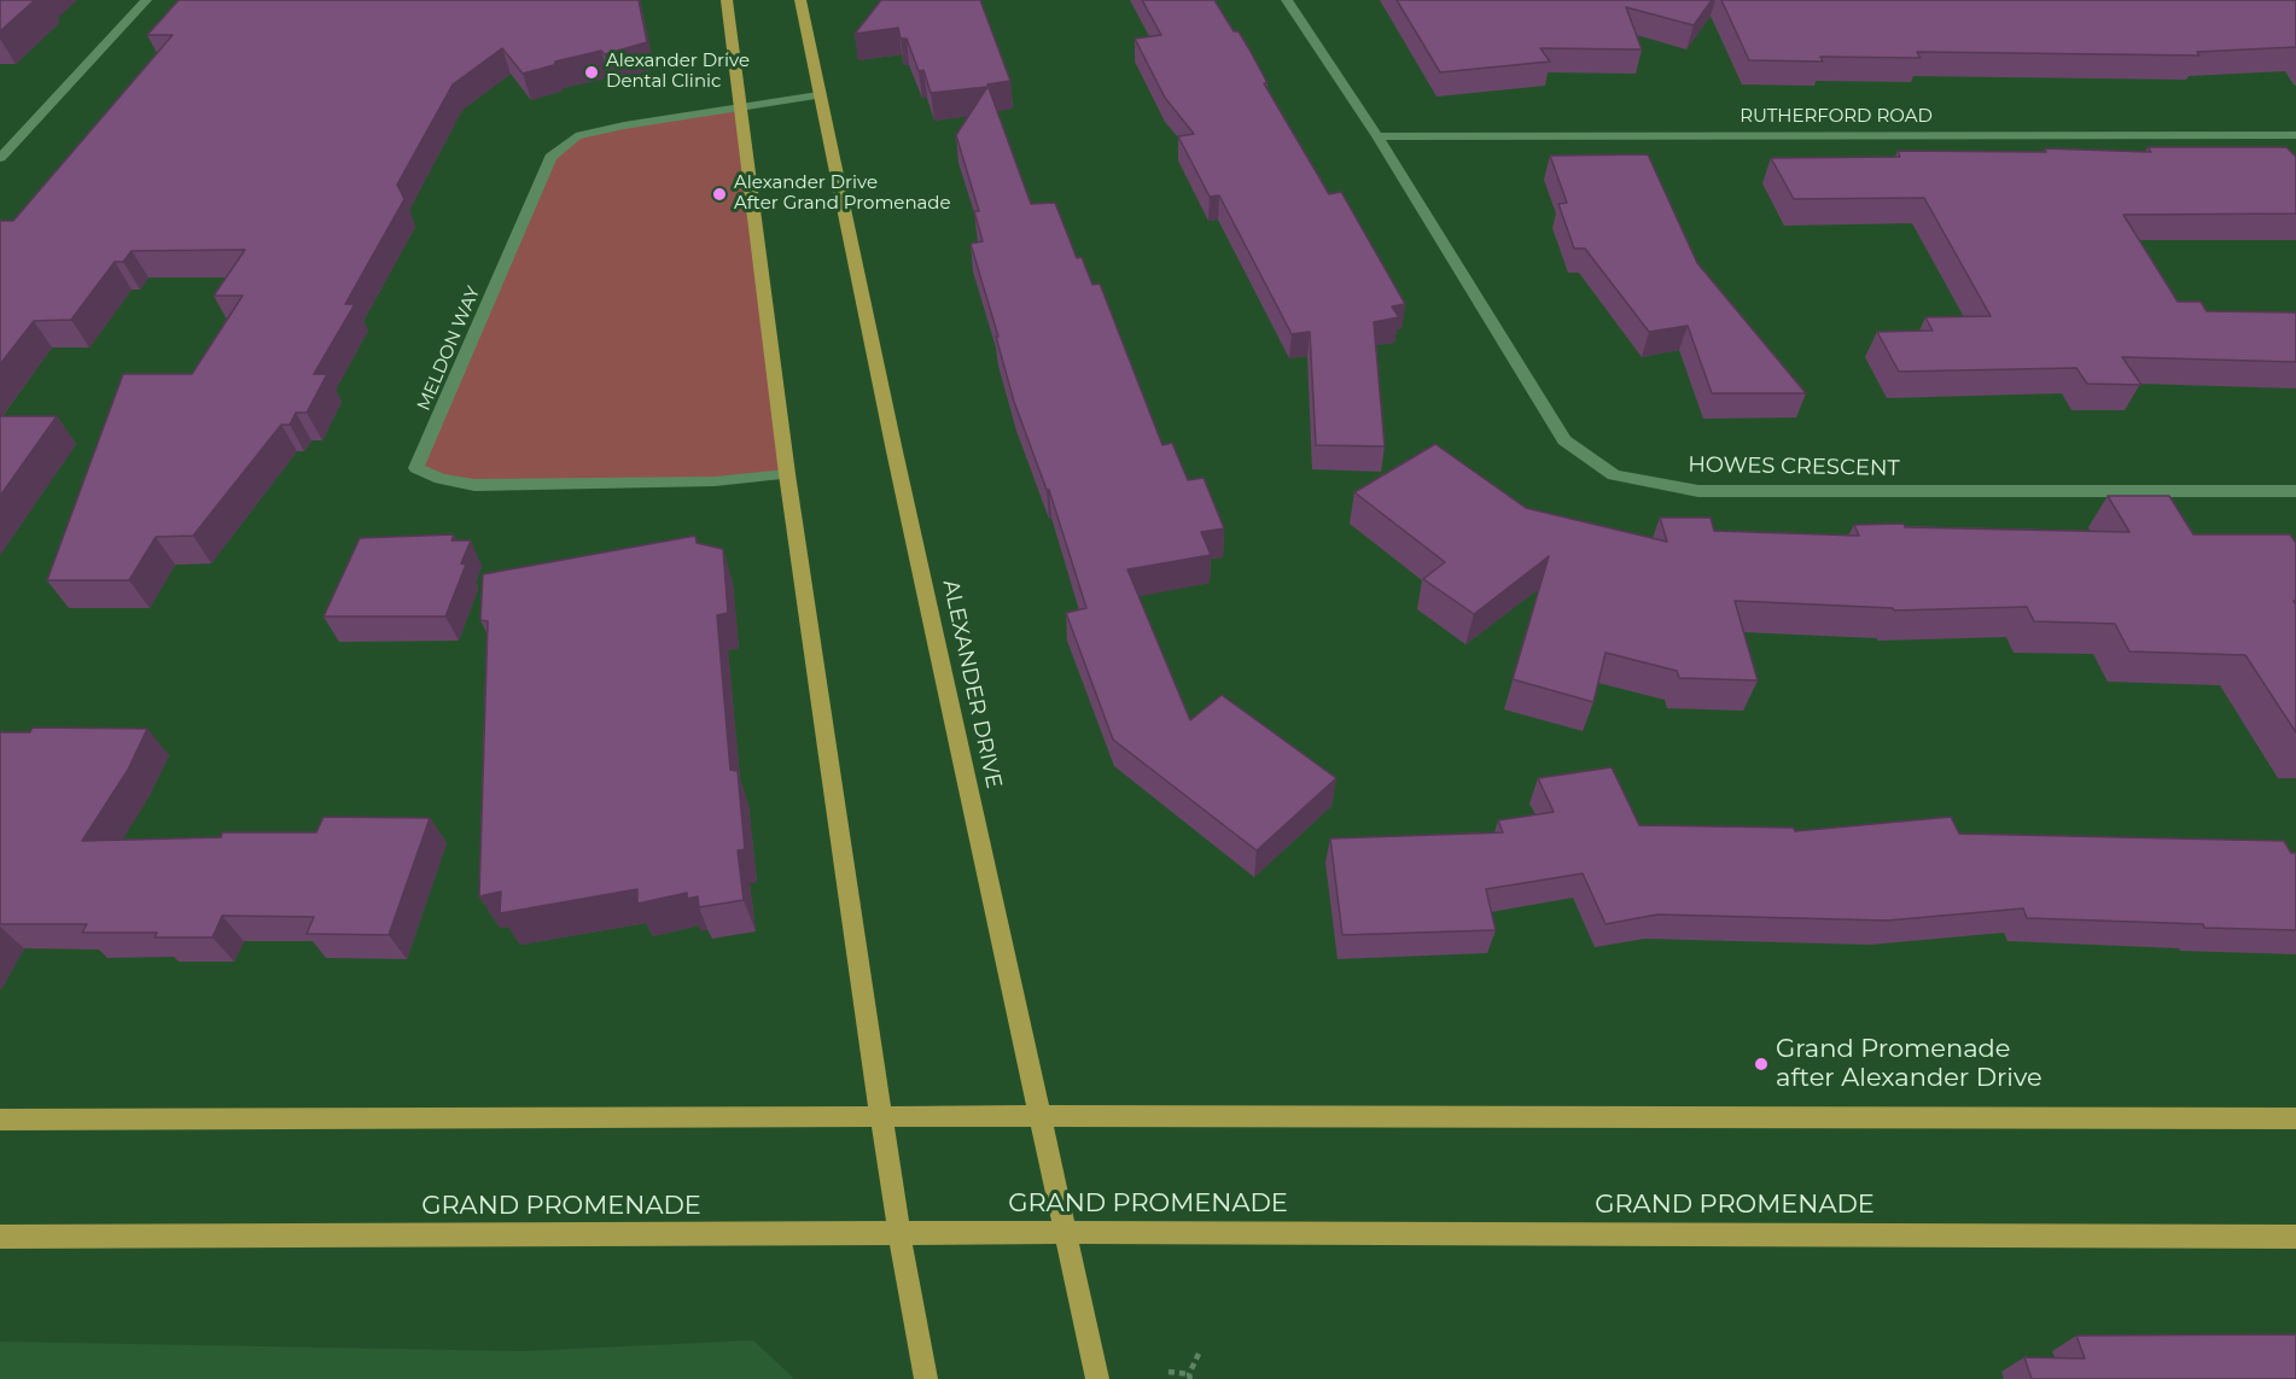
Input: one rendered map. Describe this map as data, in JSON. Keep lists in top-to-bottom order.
{
  "streets": {
    "main road": ["ALEXANDER DRIVE", "GRAND PROMENADE"],
    "street": ["RUTHERFORD ROAD", "MELDON WAY", "HOWES CRESCENT"]
  },
  "crossings": [
    ["RUTHERFORD ROAD", "HOWES CRESCENT"],
    ["MELDON WAY", "ALEXANDER DRIVE"],
    ["ALEXANDER DRIVE", "GRAND PROMENADE"]
  ],
  "places": ["Alexander Drive Dental Clinic", "Alexander Drive After Grand Promenade", "Grand Promenade after Alexander Drive"]
}
